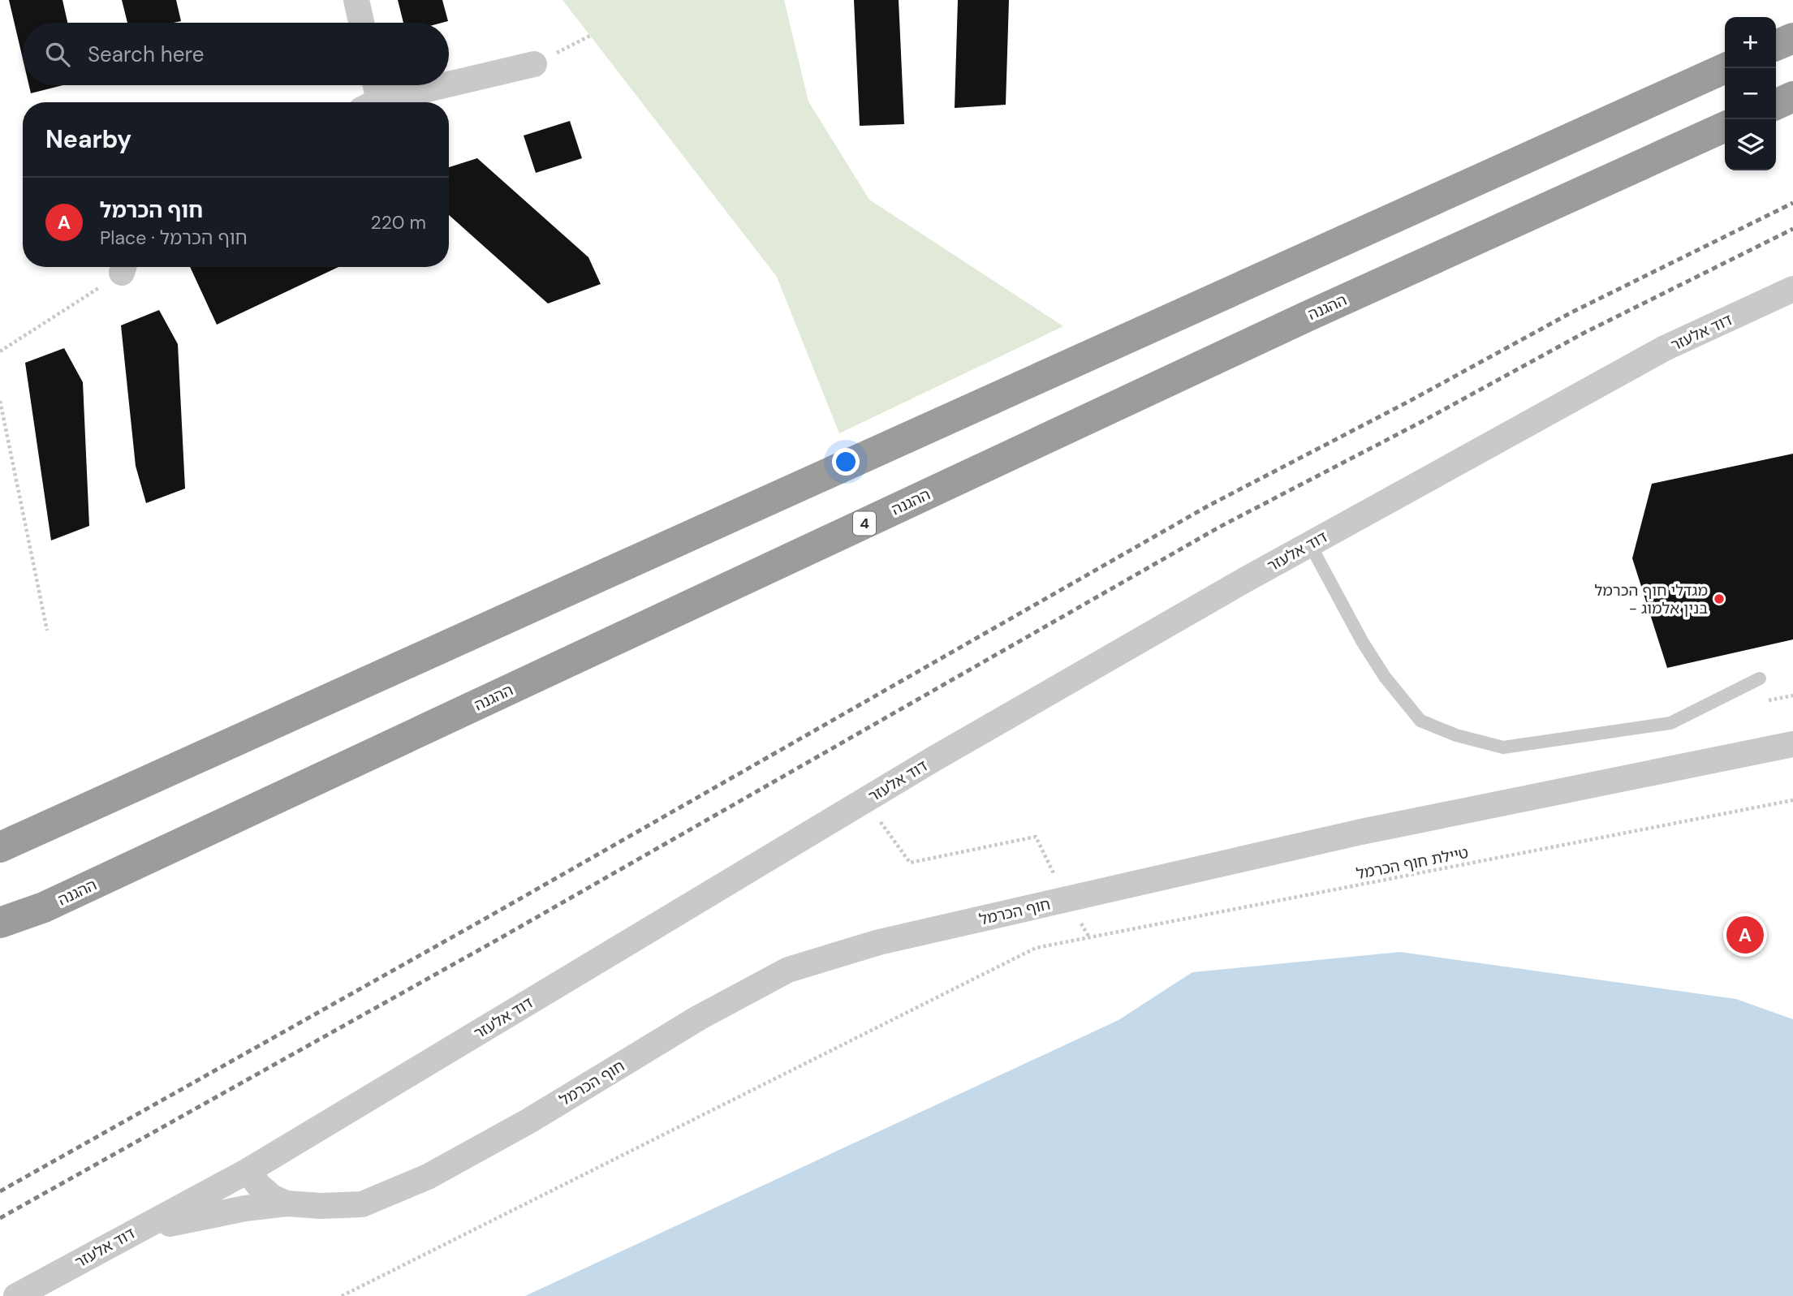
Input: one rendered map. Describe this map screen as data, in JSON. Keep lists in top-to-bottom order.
{
  "streets": {
    "highway": ["ההגנה", "4"],
    "street": ["דוד אלעזר", "חוף הכרמל"],
    "path": ["טיילת חוף הכרמל"]
  },
  "crossings": [
    ["דוד אלעזר", "חוף הכרמל"]
  ],
  "places": ["מגדלי חוף הכרמל - בנין אלמוג"],
  "page": {
    "map_buttons": ["+", "−"],
    "search": "Search here",
    "heading": "Nearby",
    "list": [
      {
        "mark": "A",
        "name": "חוף הכרמל",
        "note": "Place · חוף הכרמל",
        "value": "220 m"
      }
    ],
    "pins": "A"
  }
}
